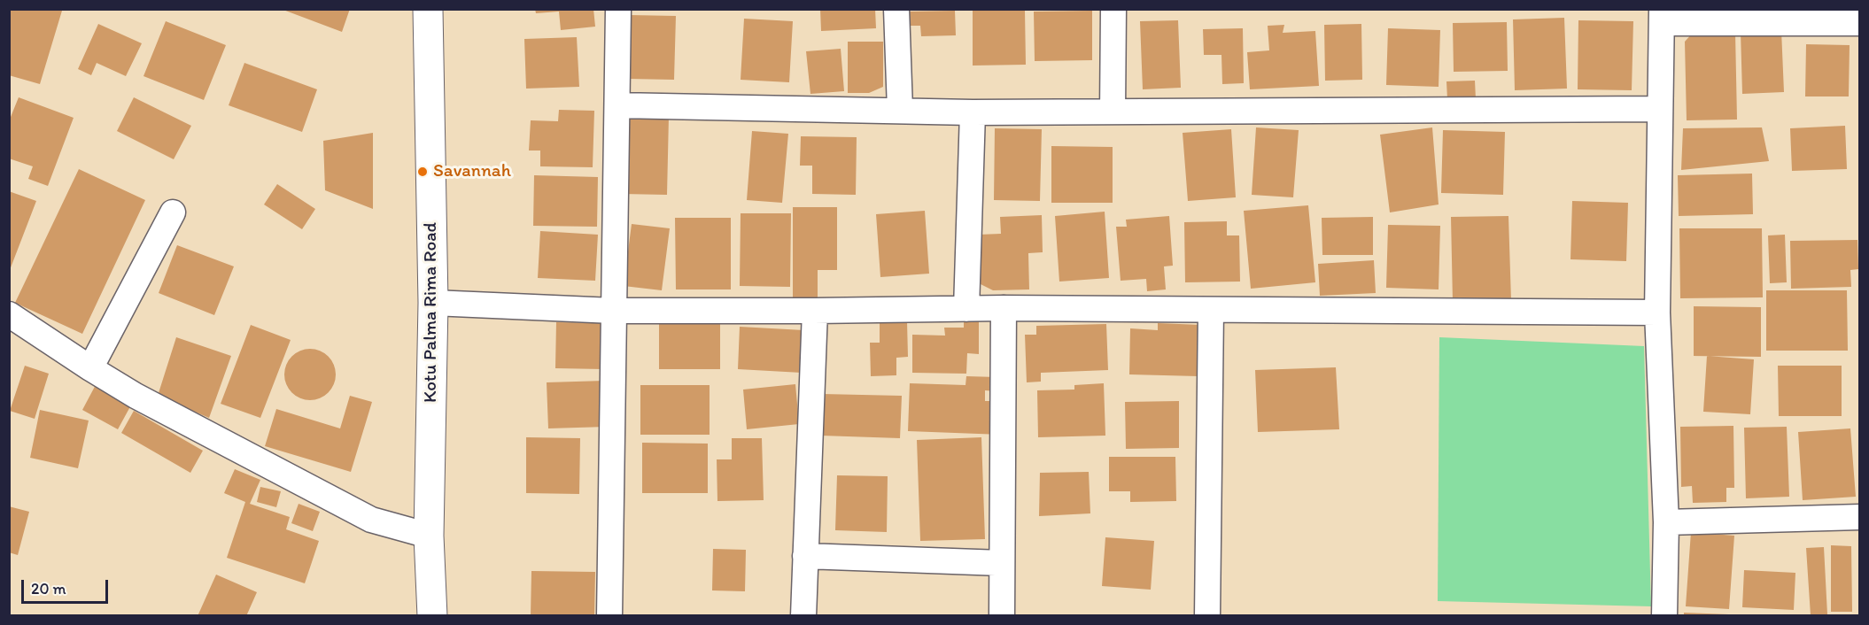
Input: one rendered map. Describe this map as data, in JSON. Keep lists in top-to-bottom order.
{
  "streets": {
    "street": ["Kotu Palma Rima Road"]
  },
  "places": ["Savannah"],
  "scale_bar": "20 m"
}
